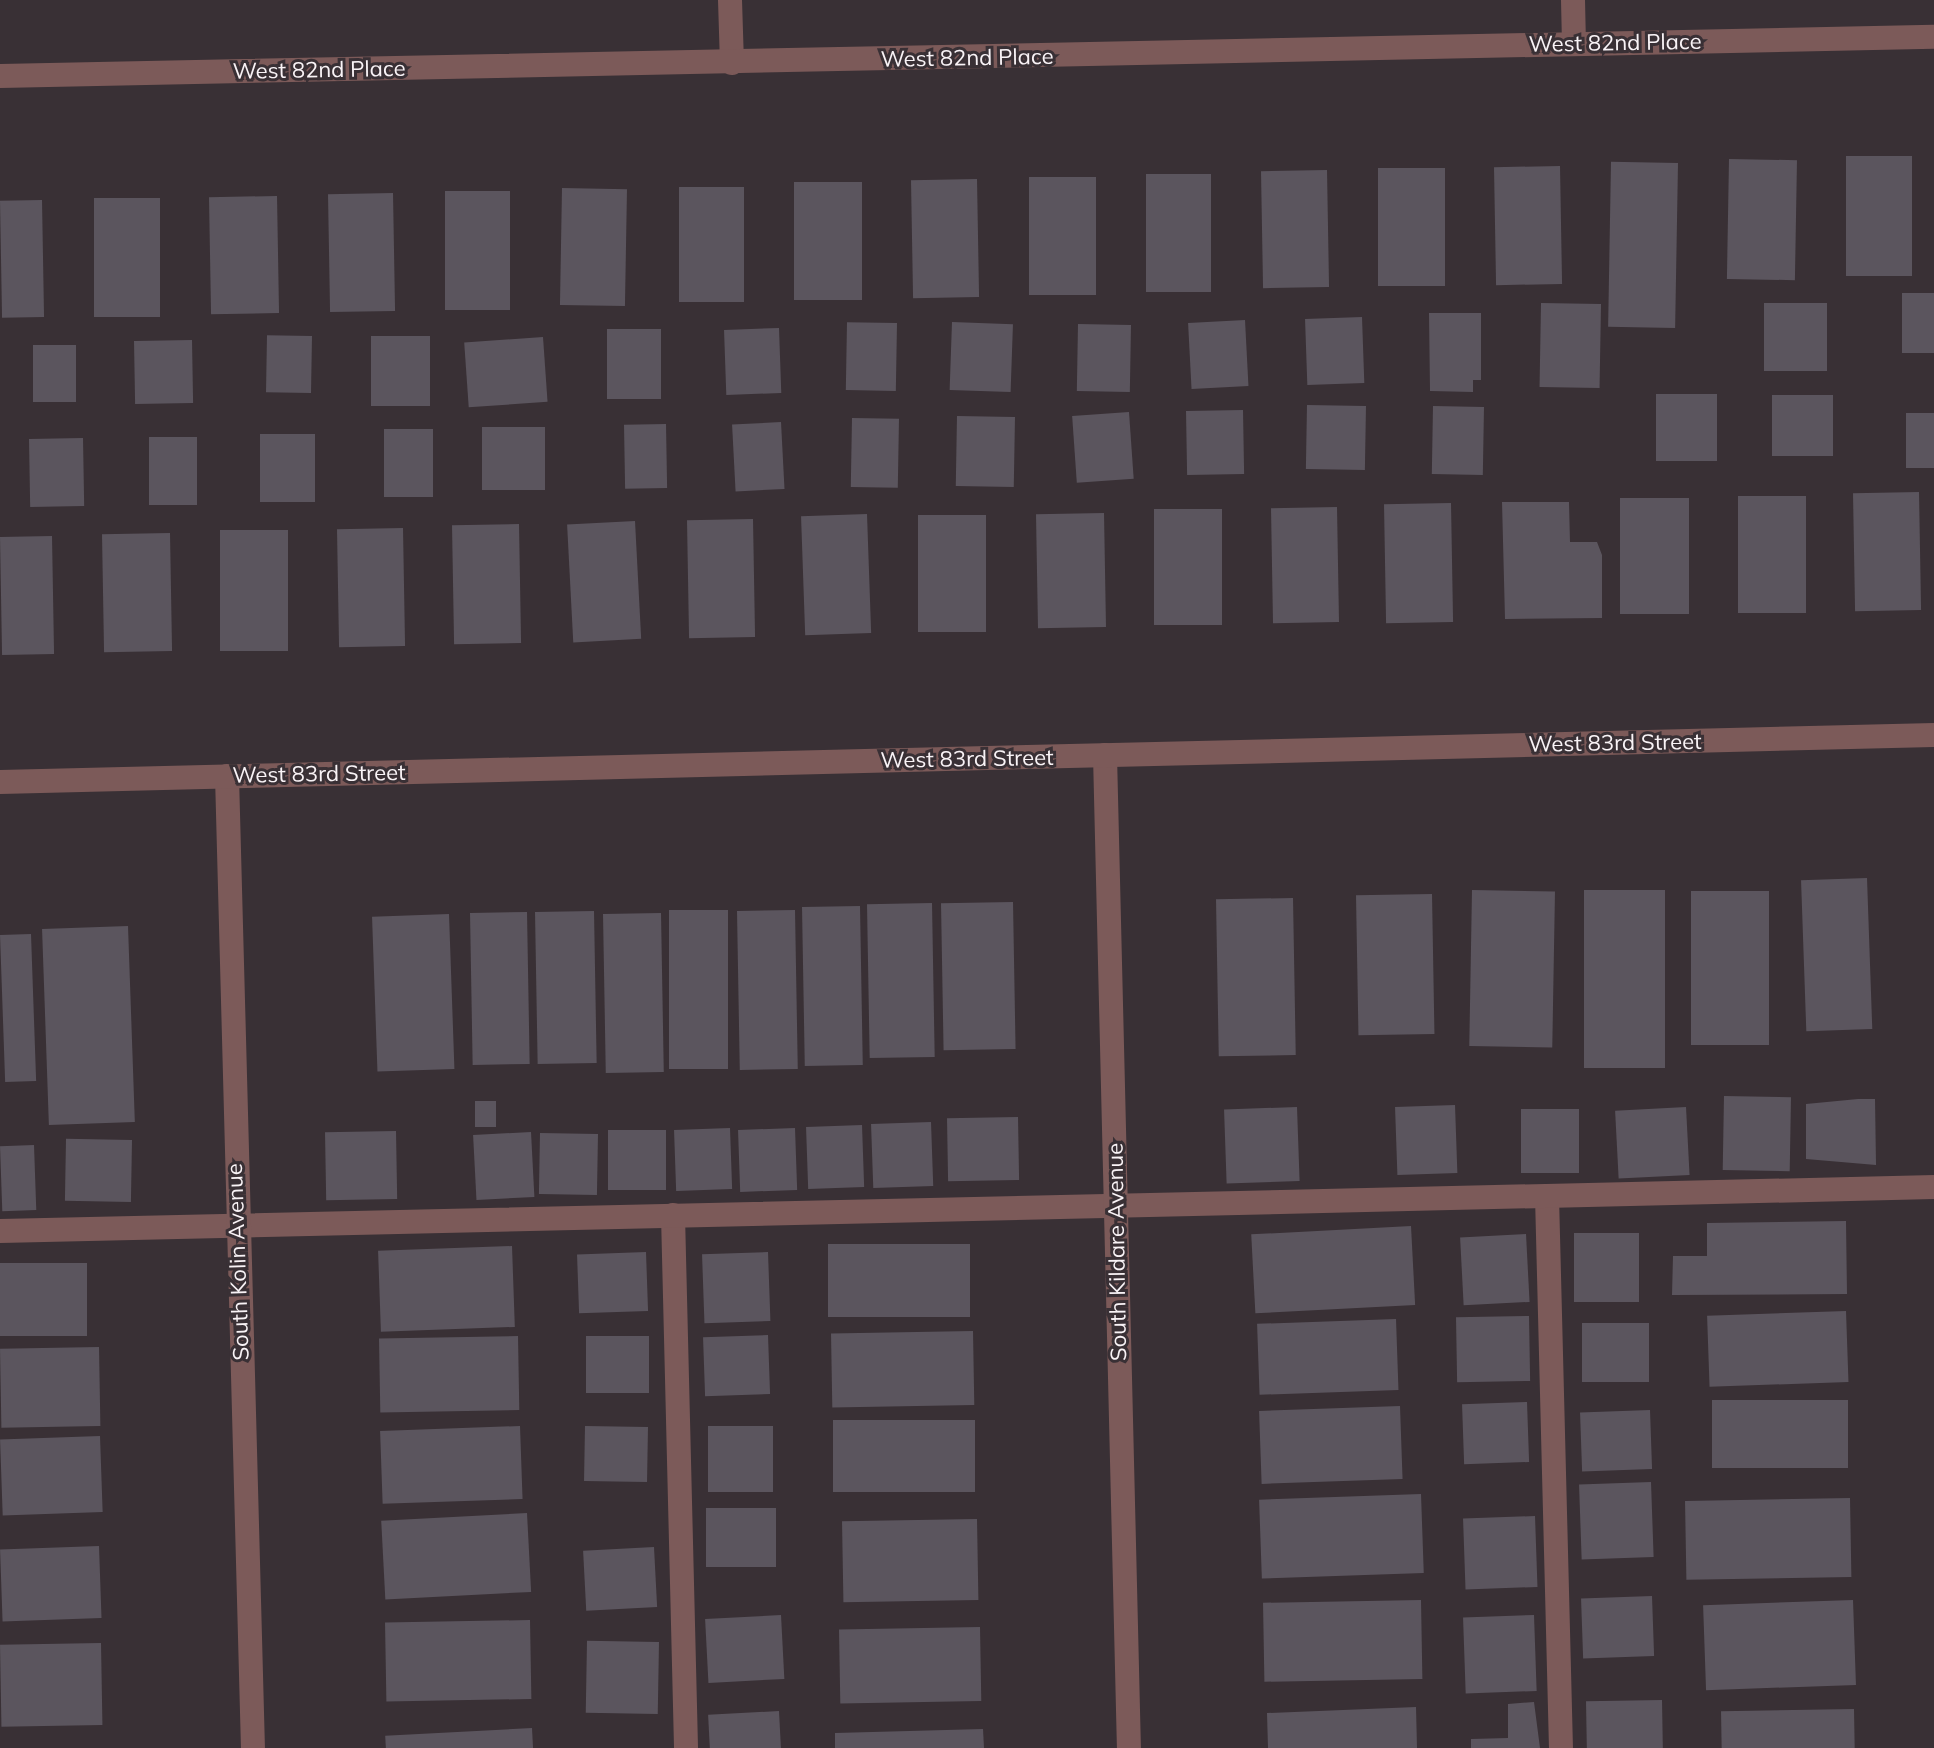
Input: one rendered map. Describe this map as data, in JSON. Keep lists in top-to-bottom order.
{
  "streets": {
    "street": [
      "West 82nd Place",
      "West 83rd Street",
      "South Kildare Avenue",
      "South Kolin Avenue"
    ]
  },
  "crossings": [
    ["West 83rd Street", "South Kildare Avenue"],
    ["West 83rd Street", "South Kolin Avenue"]
  ]
}
